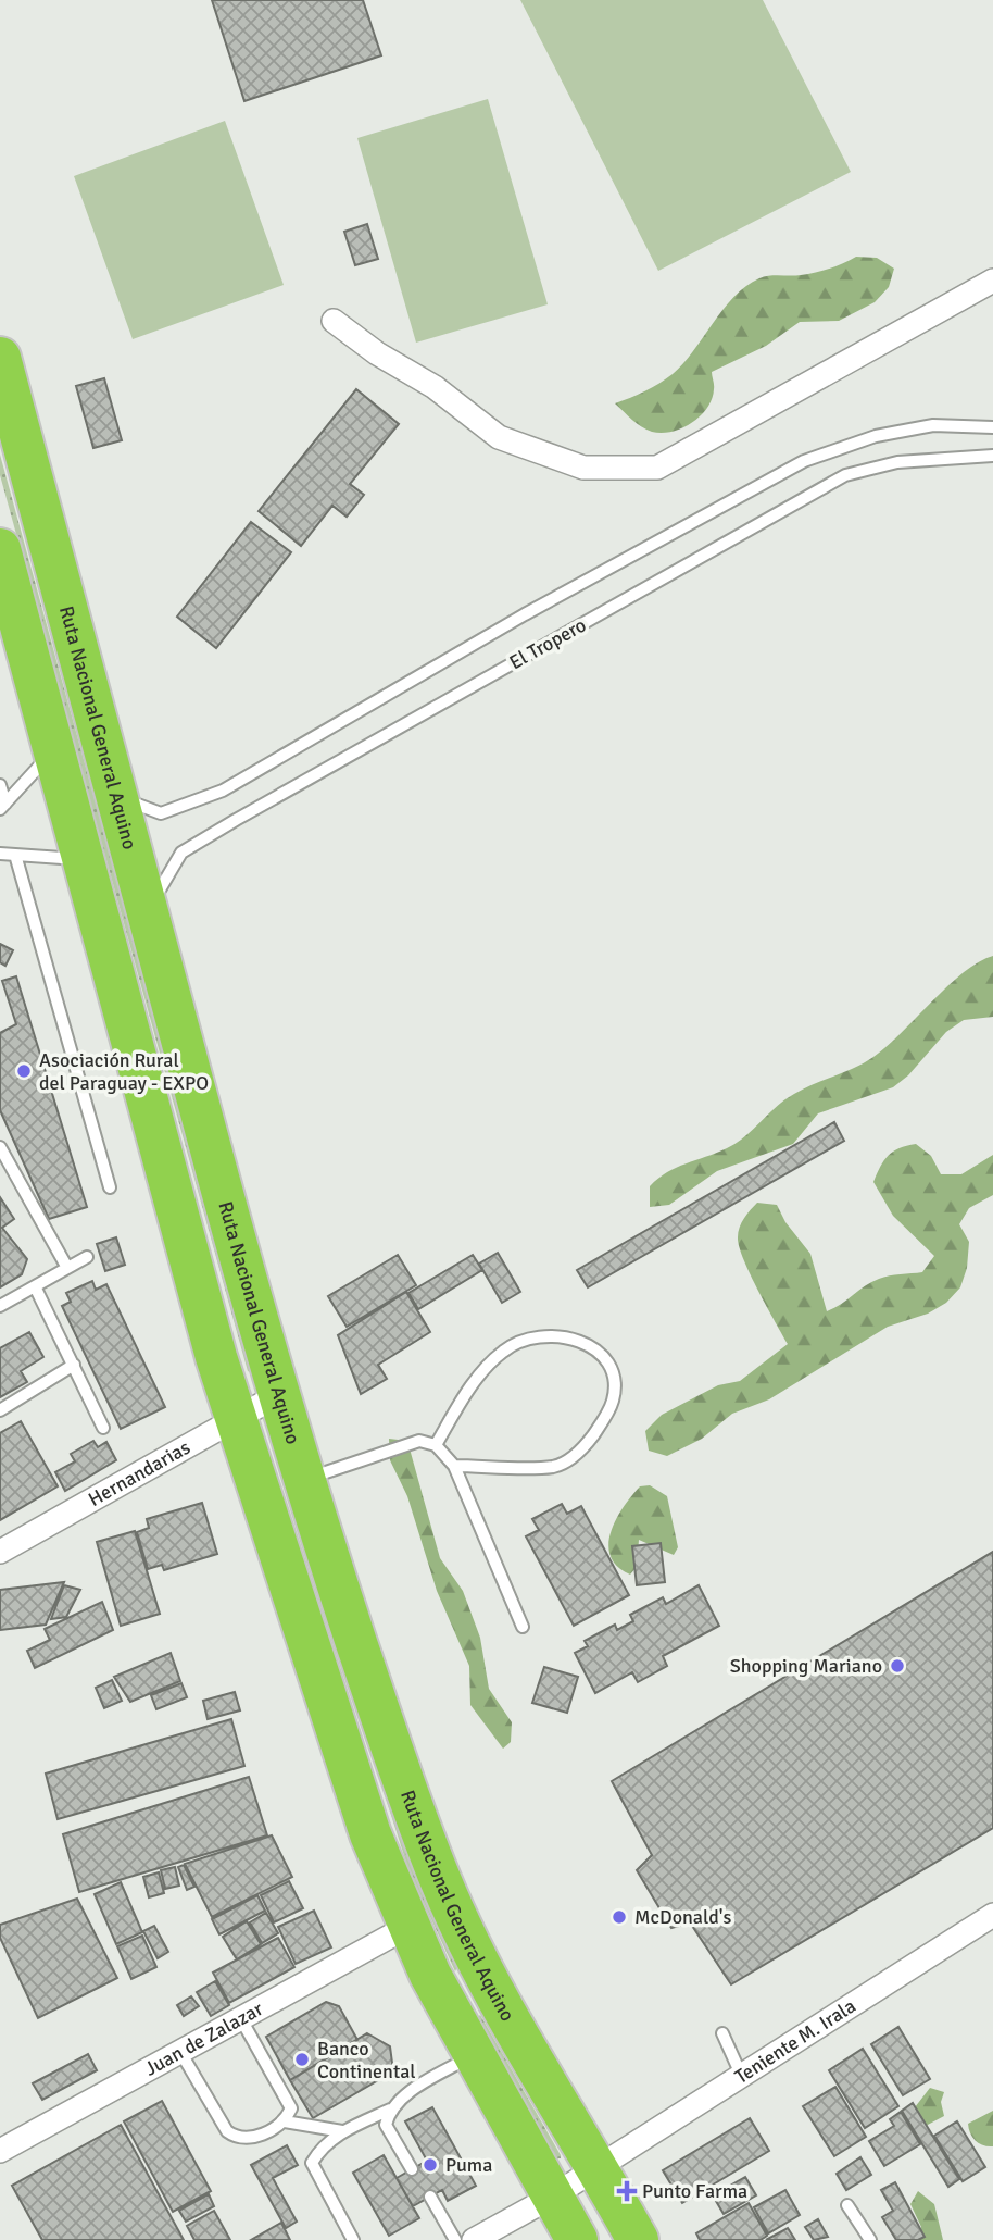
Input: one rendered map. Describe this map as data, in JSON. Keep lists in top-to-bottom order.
{
  "streets": {
    "highway": ["Ruta Nacional General Aquino"],
    "street": ["Hernandarias", "Juan de Zalazar", "Teniente M. Irala"],
    "lane": ["El Tropero"]
  },
  "crossings": [
    ["El Tropero", "Ruta Nacional General Aquino"],
    ["Ruta Nacional General Aquino", "Hernandarias"],
    ["Ruta Nacional General Aquino", "Teniente M. Irala"]
  ],
  "places": {
    "other": [
      "Asociación Rural del Paraguay - EXPO",
      "Shopping Mariano",
      "McDonald's",
      "Banco Continental",
      "Puma"
    ],
    "health": ["Punto Farma"]
  }
}
